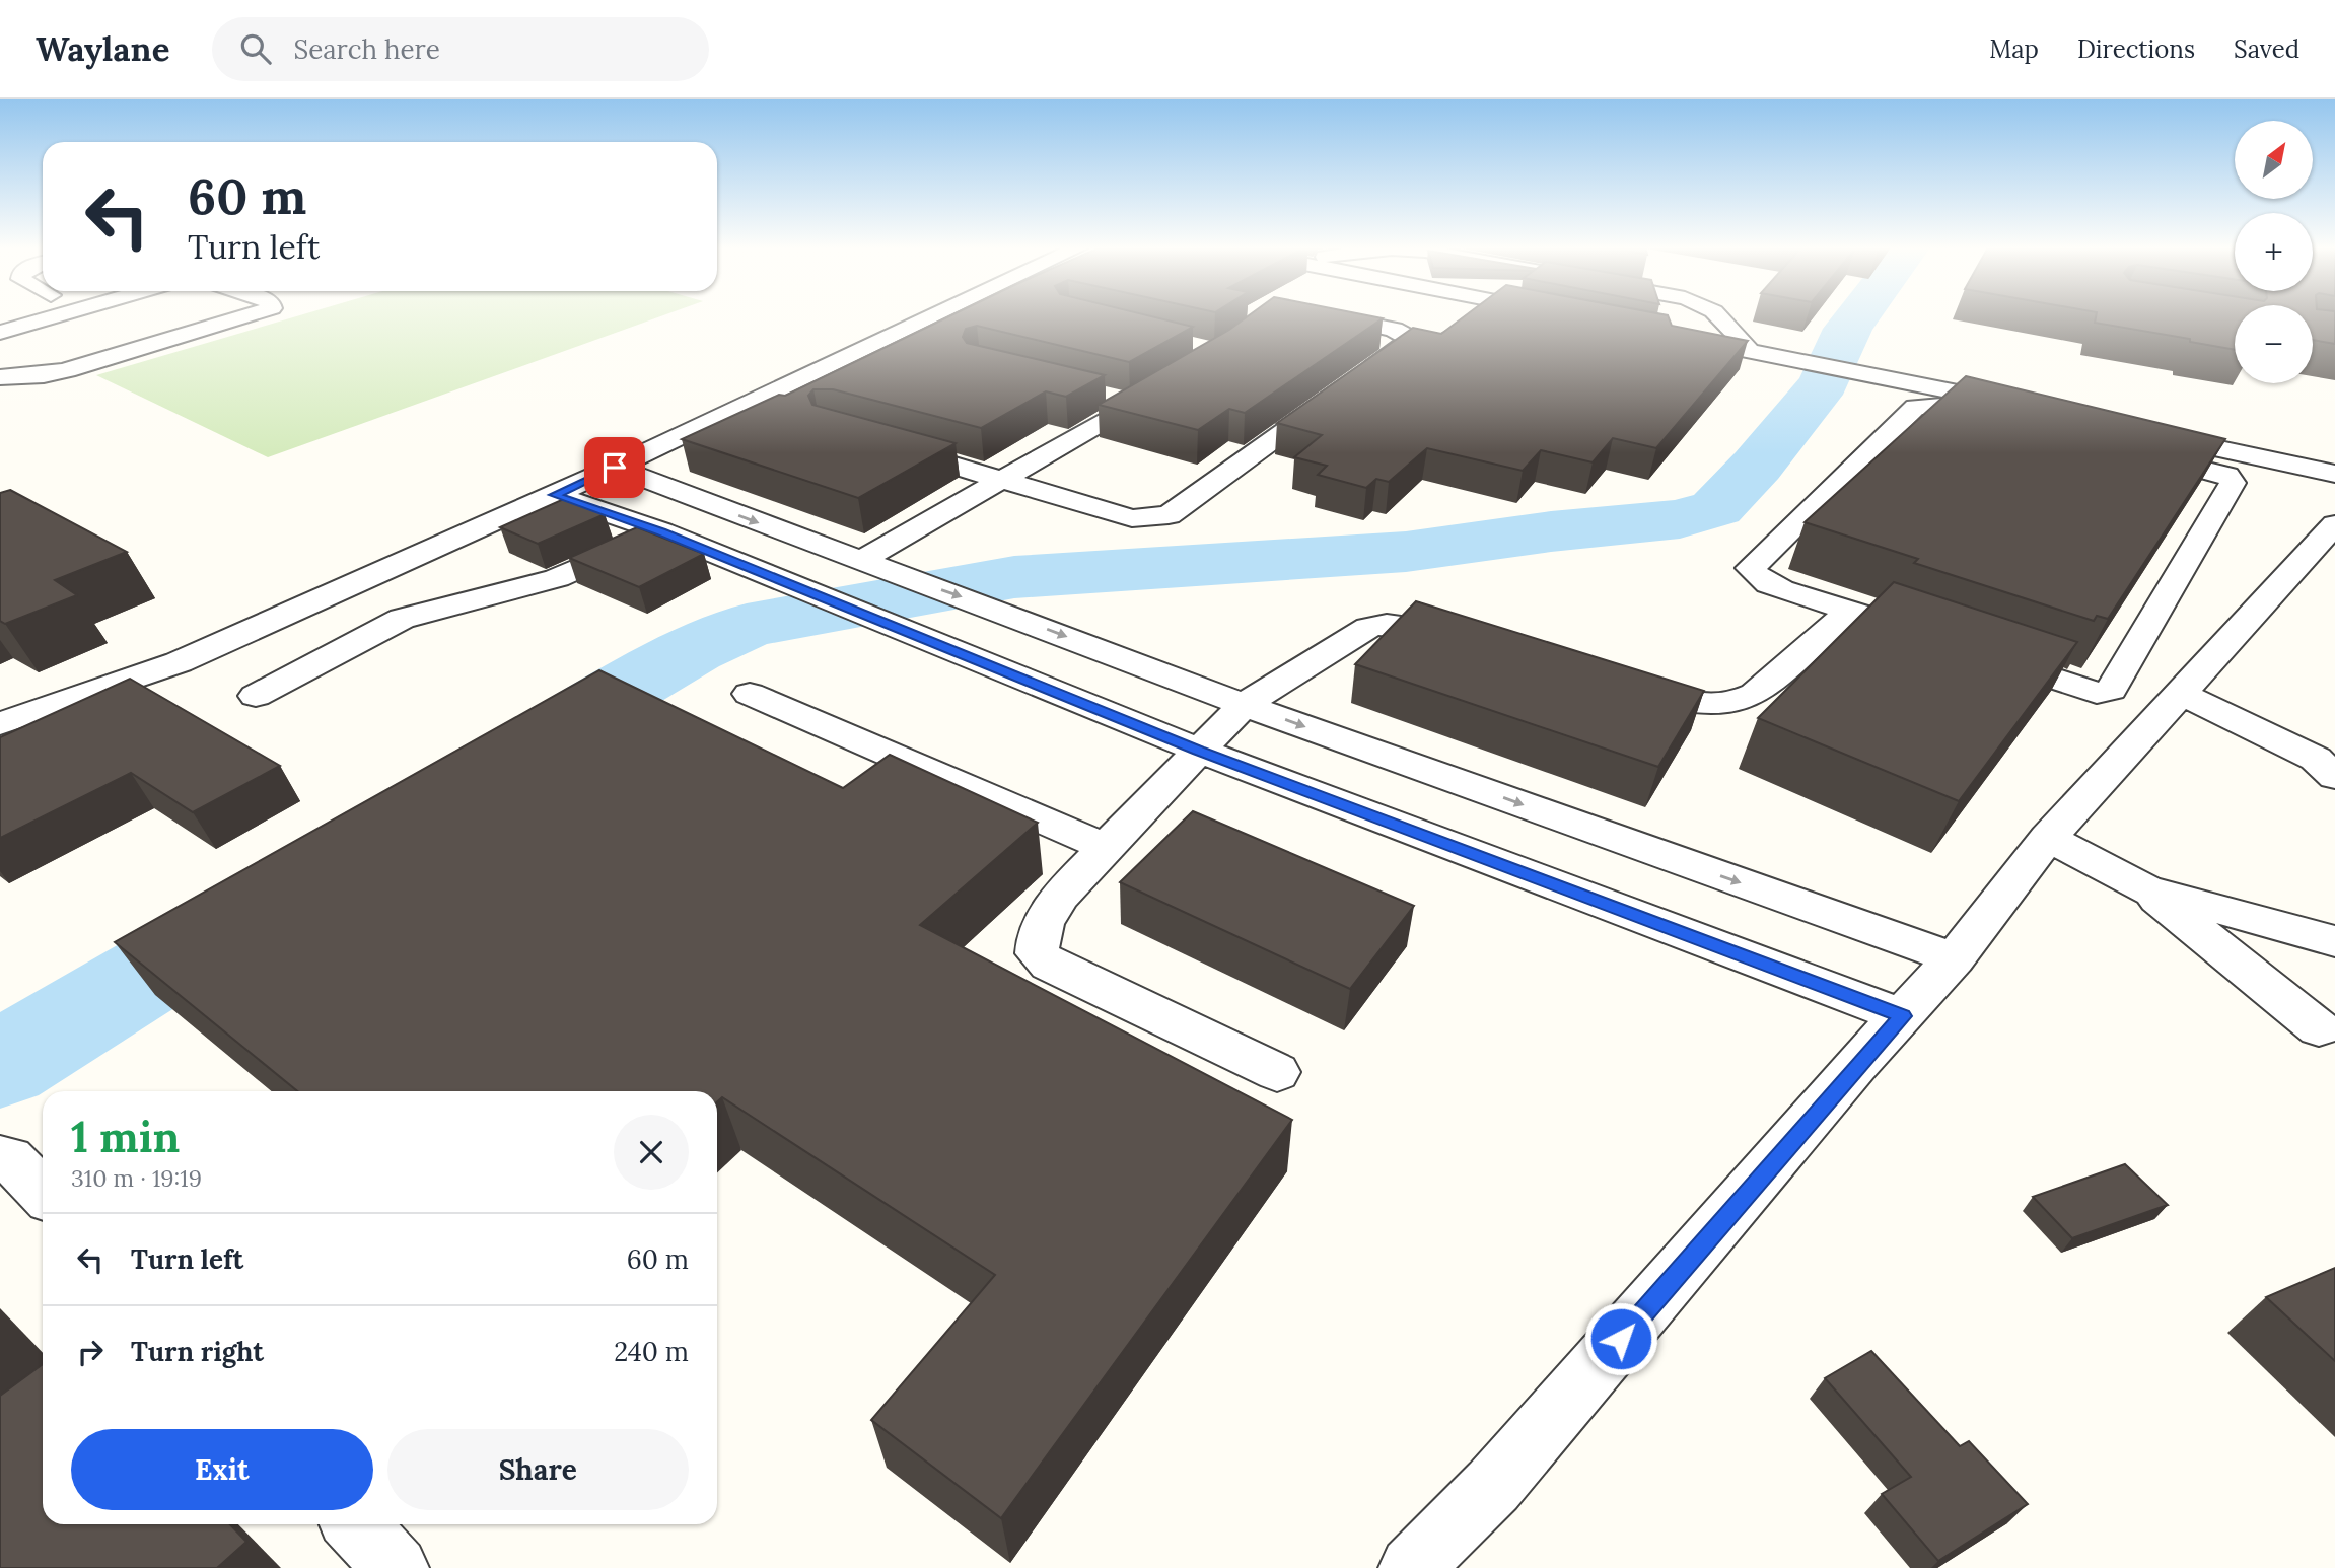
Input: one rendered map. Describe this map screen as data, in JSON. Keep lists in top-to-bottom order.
{
  "north": "top right",
  "page": {
    "header": "Waylane",
    "search": "Search here",
    "nav": ["Map", "Directions", "Saved"],
    "map_buttons": ["+", "−"],
    "turn": ["60 m", "Turn left"],
    "heading": ["1 min", "310 m · 19:19"],
    "list": [
      {
        "name": "Turn left",
        "value": "60 m"
      },
      {
        "name": "Turn right",
        "value": "240 m"
      }
    ],
    "buttons": ["Exit", "Share"]
  }
}
